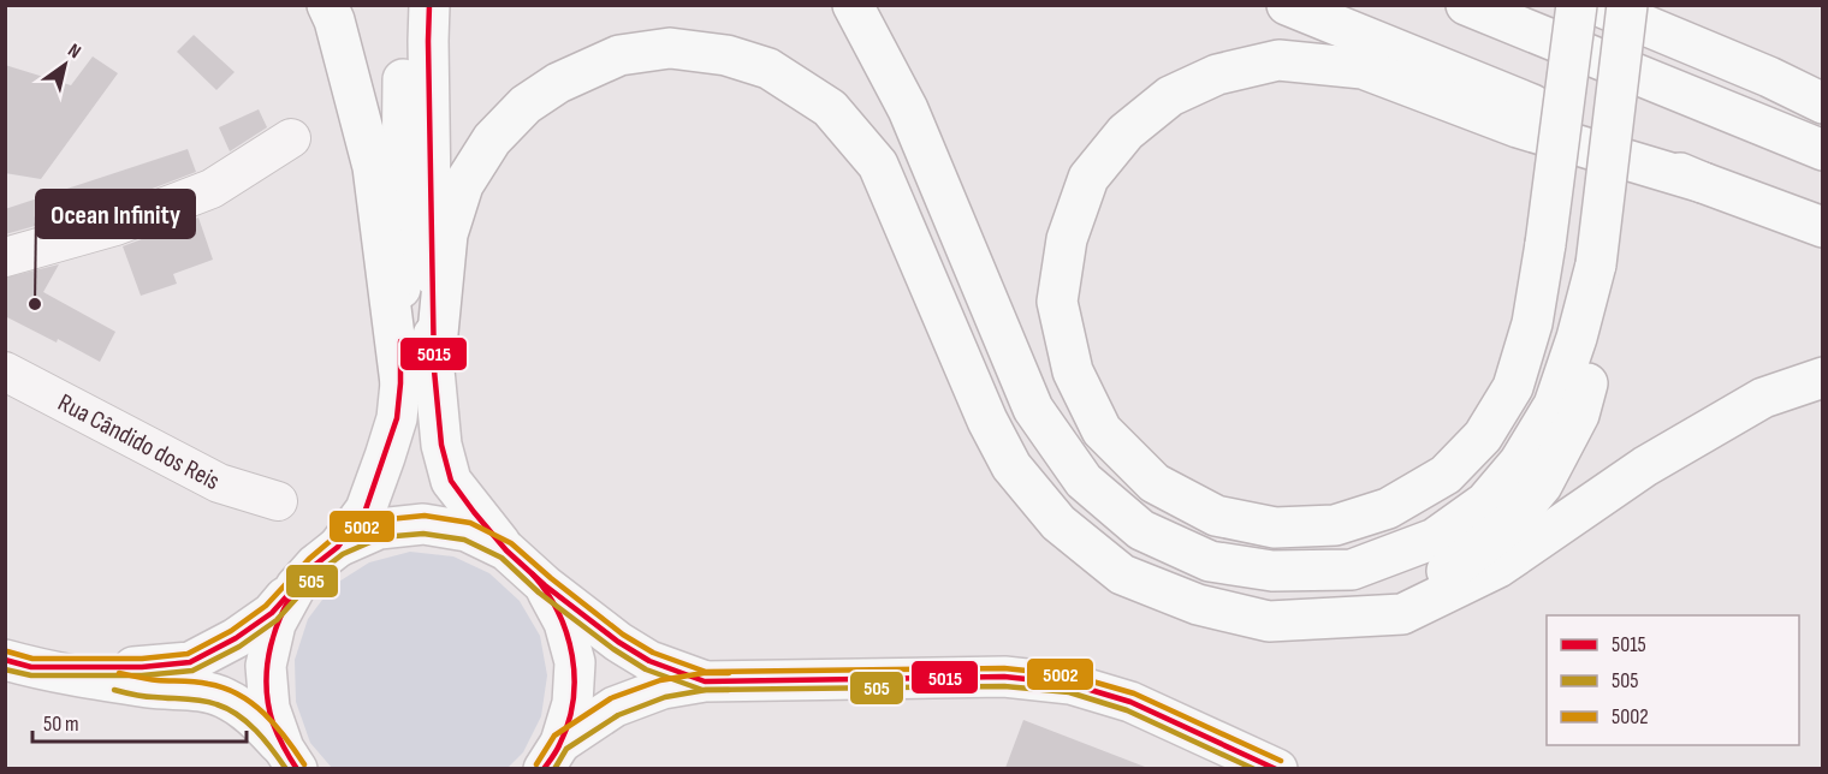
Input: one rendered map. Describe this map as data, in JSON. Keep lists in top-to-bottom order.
{
  "streets": {
    "street": ["Rua Cândido dos Reis"]
  },
  "places": ["Ocean Infinity"],
  "lines": ["transit line 5015", "transit line 5002", "transit line 505"],
  "legend": ["5015", "505", "5002"],
  "scale_bar": "50 m",
  "north": "top right"
}
